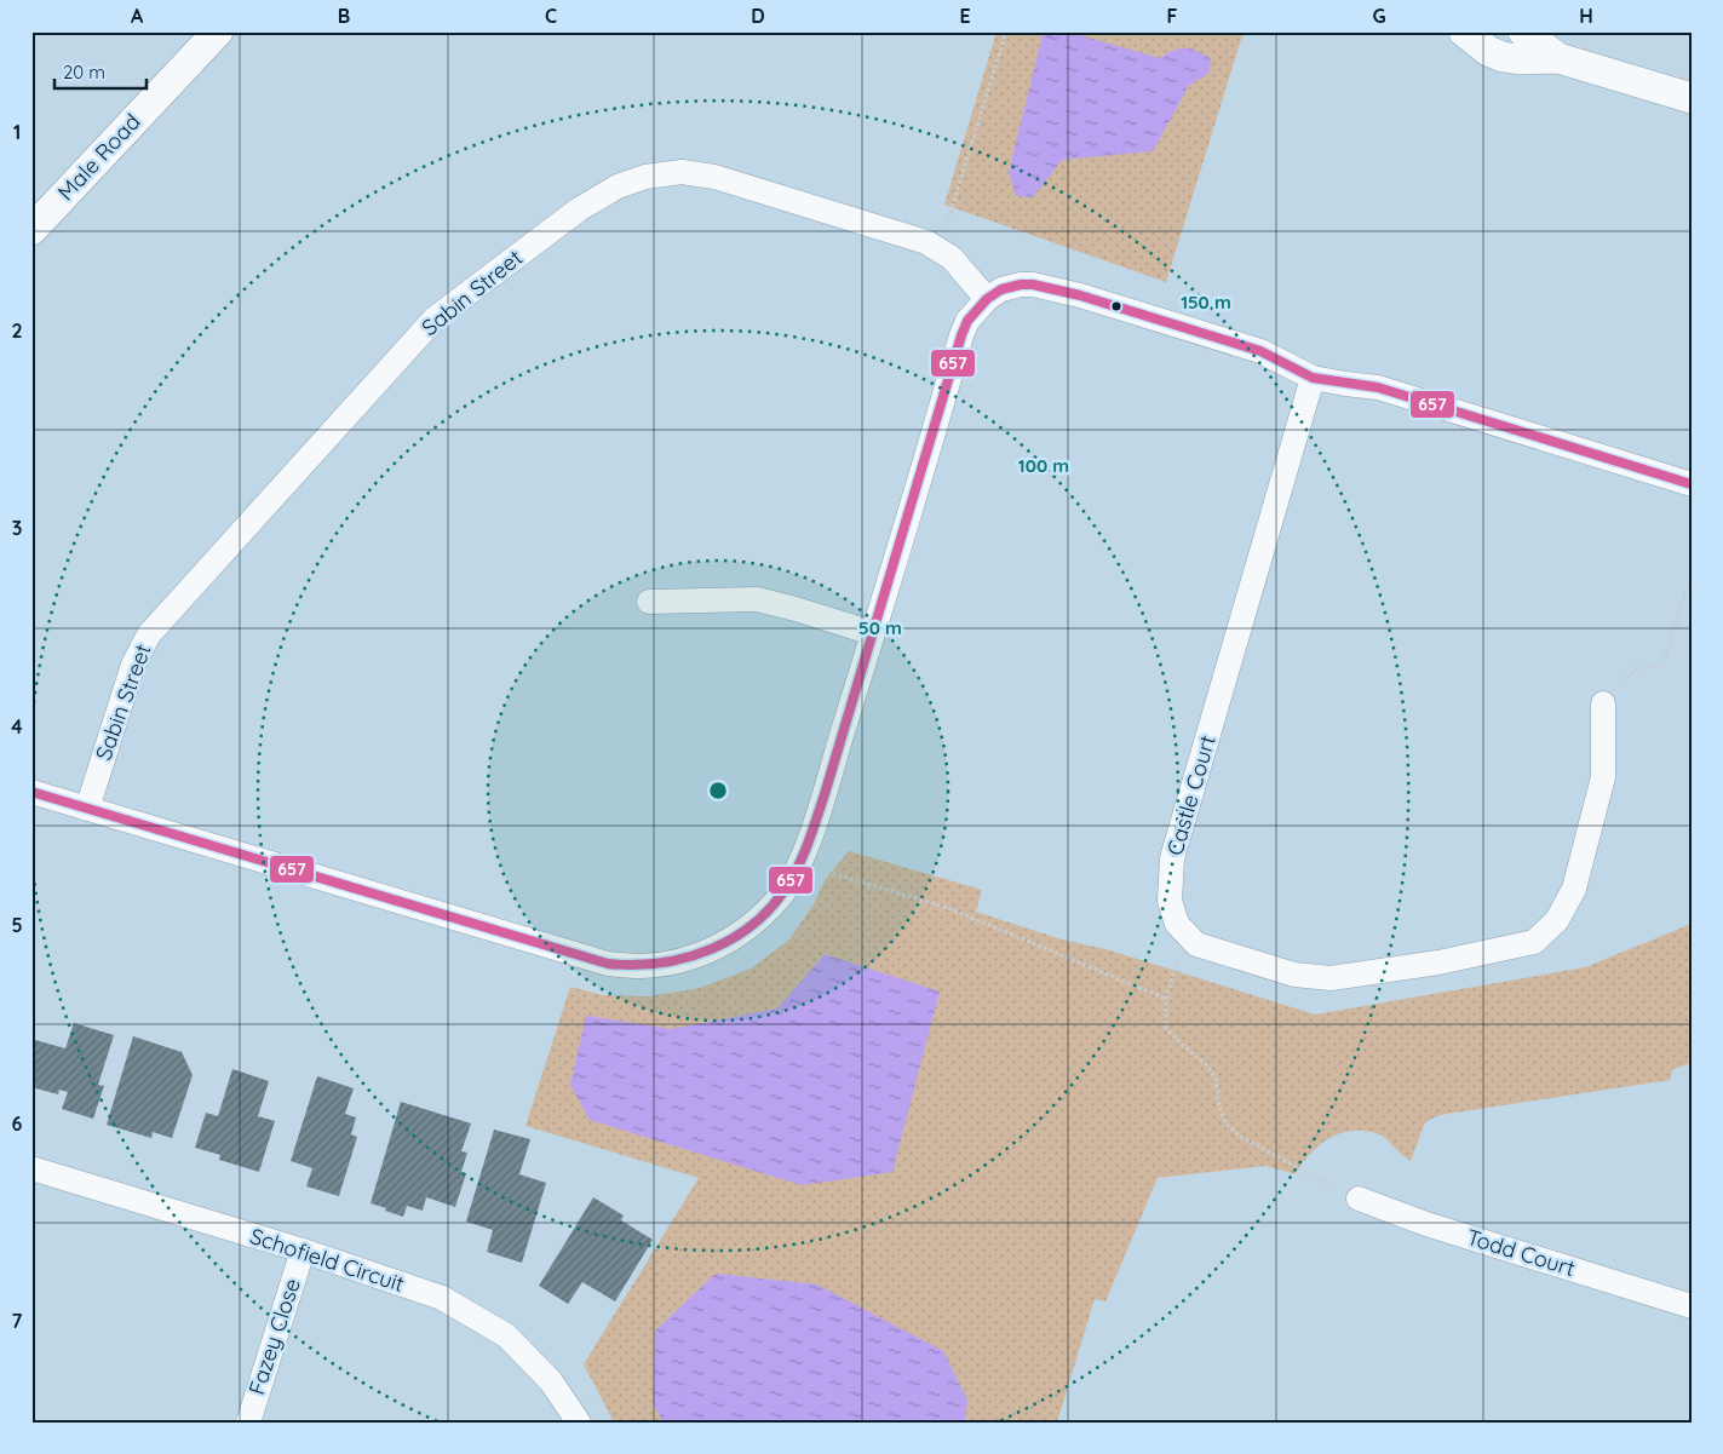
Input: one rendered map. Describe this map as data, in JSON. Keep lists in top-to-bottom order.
{
  "streets": {
    "street": [
      "Male Road",
      "Sabin Street",
      "Castle Court",
      "Todd Court",
      "Schofield Circuit",
      "Fazey Close"
    ]
  },
  "crossings": [
    ["Schofield Circuit", "Fazey Close"]
  ],
  "lines": ["transit line 657"],
  "scale_bar": "20 m",
  "grid": {
    "columns": [
      "A",
      "B",
      "C",
      "D",
      "E",
      "F",
      "G",
      "H"
    ],
    "rows": [
      "1",
      "2",
      "3",
      "4",
      "5",
      "6",
      "7"
    ]
  },
  "rings": ["150 m", "100 m", "50 m"]
}
